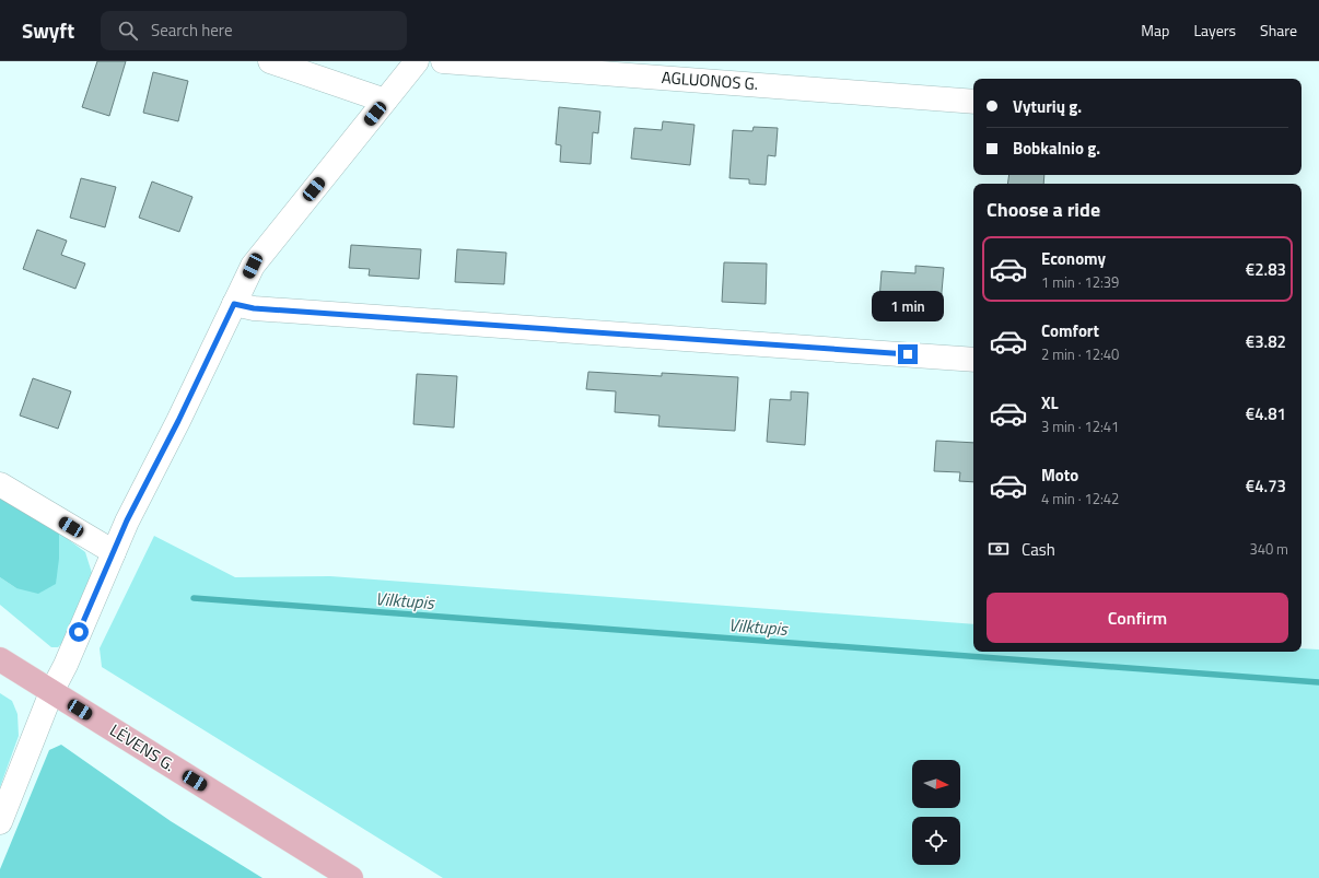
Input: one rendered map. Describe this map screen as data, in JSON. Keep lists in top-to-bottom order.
{
  "streets": {
    "main road": ["LĖVENS G."],
    "street": ["AGLUONOS G."]
  },
  "water": ["Vilktupis"],
  "north": "right",
  "page": {
    "header": "Swyft",
    "search": "Search here",
    "nav": ["Map", "Layers", "Share"],
    "banner": ["Vyturių g.", "Bobkalnio g."],
    "heading": "Choose a ride",
    "list": [
      {
        "name": "Economy",
        "note": "1 min · 12:39",
        "value": "€2.83"
      },
      {
        "name": "Comfort",
        "note": "2 min · 12:40",
        "value": "€3.82"
      },
      {
        "name": "XL",
        "note": "3 min · 12:41",
        "value": "€4.81"
      },
      {
        "name": "Moto",
        "note": "4 min · 12:42",
        "value": "€4.73"
      }
    ],
    "bubble": "1 min",
    "pay": ["Cash", "340 m"],
    "buttons": "Confirm"
  }
}
